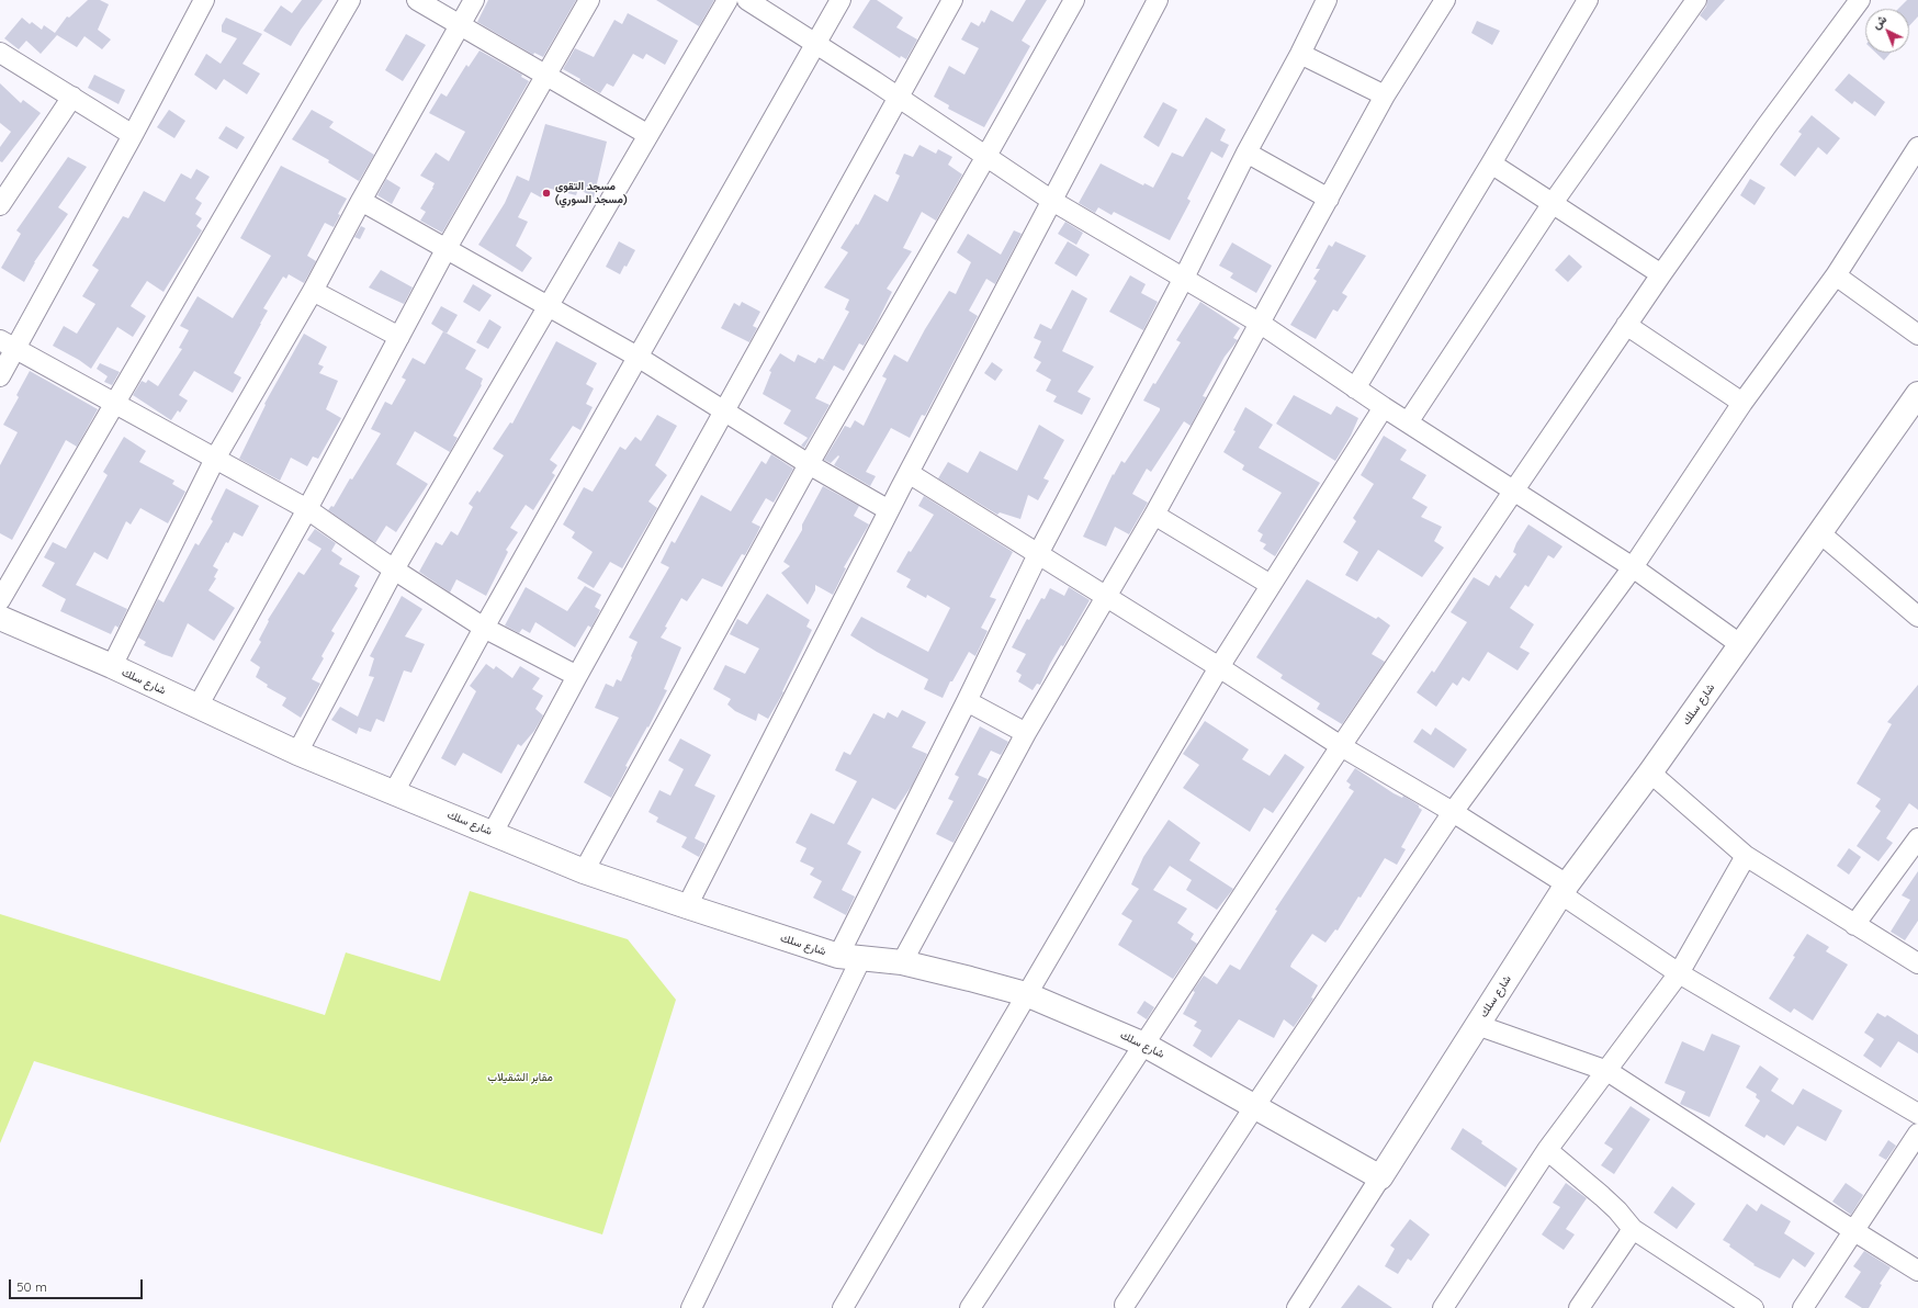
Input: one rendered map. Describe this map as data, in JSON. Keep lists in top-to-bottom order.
{
  "streets": {
    "street": ["شارع سلك"]
  },
  "parks": ["مقابر الشقيلاب"],
  "places": ["مسجد التقوى (مسجد السوري)"],
  "scale_bar": "50 m",
  "north": "top left"
}
